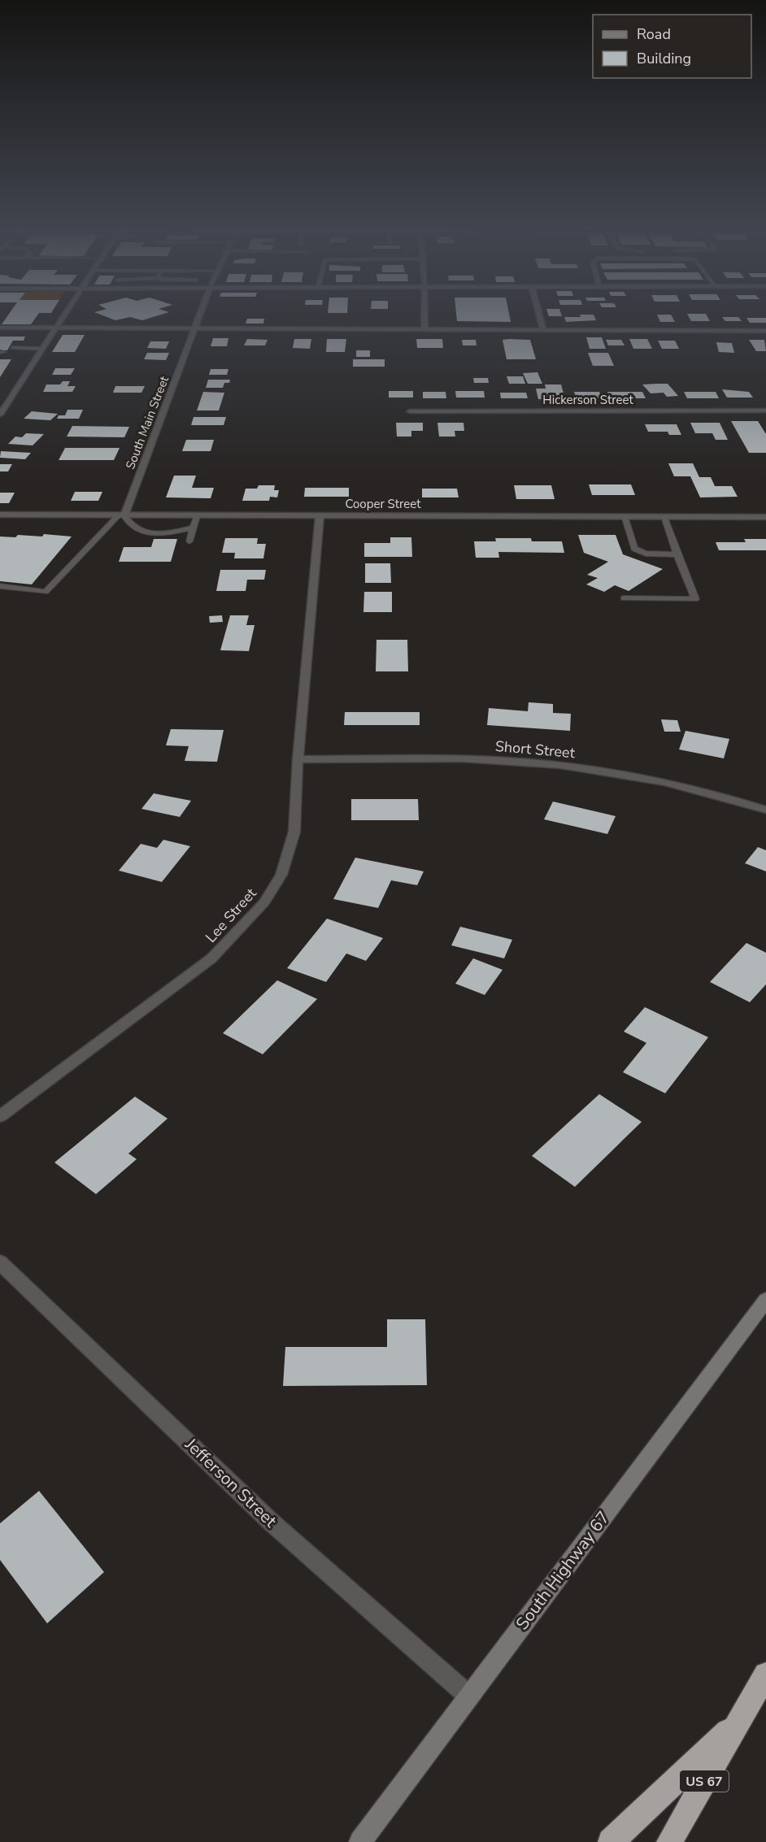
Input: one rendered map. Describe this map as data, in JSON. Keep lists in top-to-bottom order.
{
  "streets": {
    "highway": ["US 67"],
    "main road": ["South Highway 67"],
    "street": [
      "Hickerson Street",
      "South Main Street",
      "Cooper Street",
      "Short Street",
      "Lee Street",
      "Jefferson Street"
    ]
  },
  "crossings": [
    ["South Main Street", "Cooper Street"],
    ["Cooper Street", "Lee Street"],
    ["Short Street", "Lee Street"],
    ["Jefferson Street", "South Highway 67"]
  ],
  "legend": ["Road", "Building"]
}
